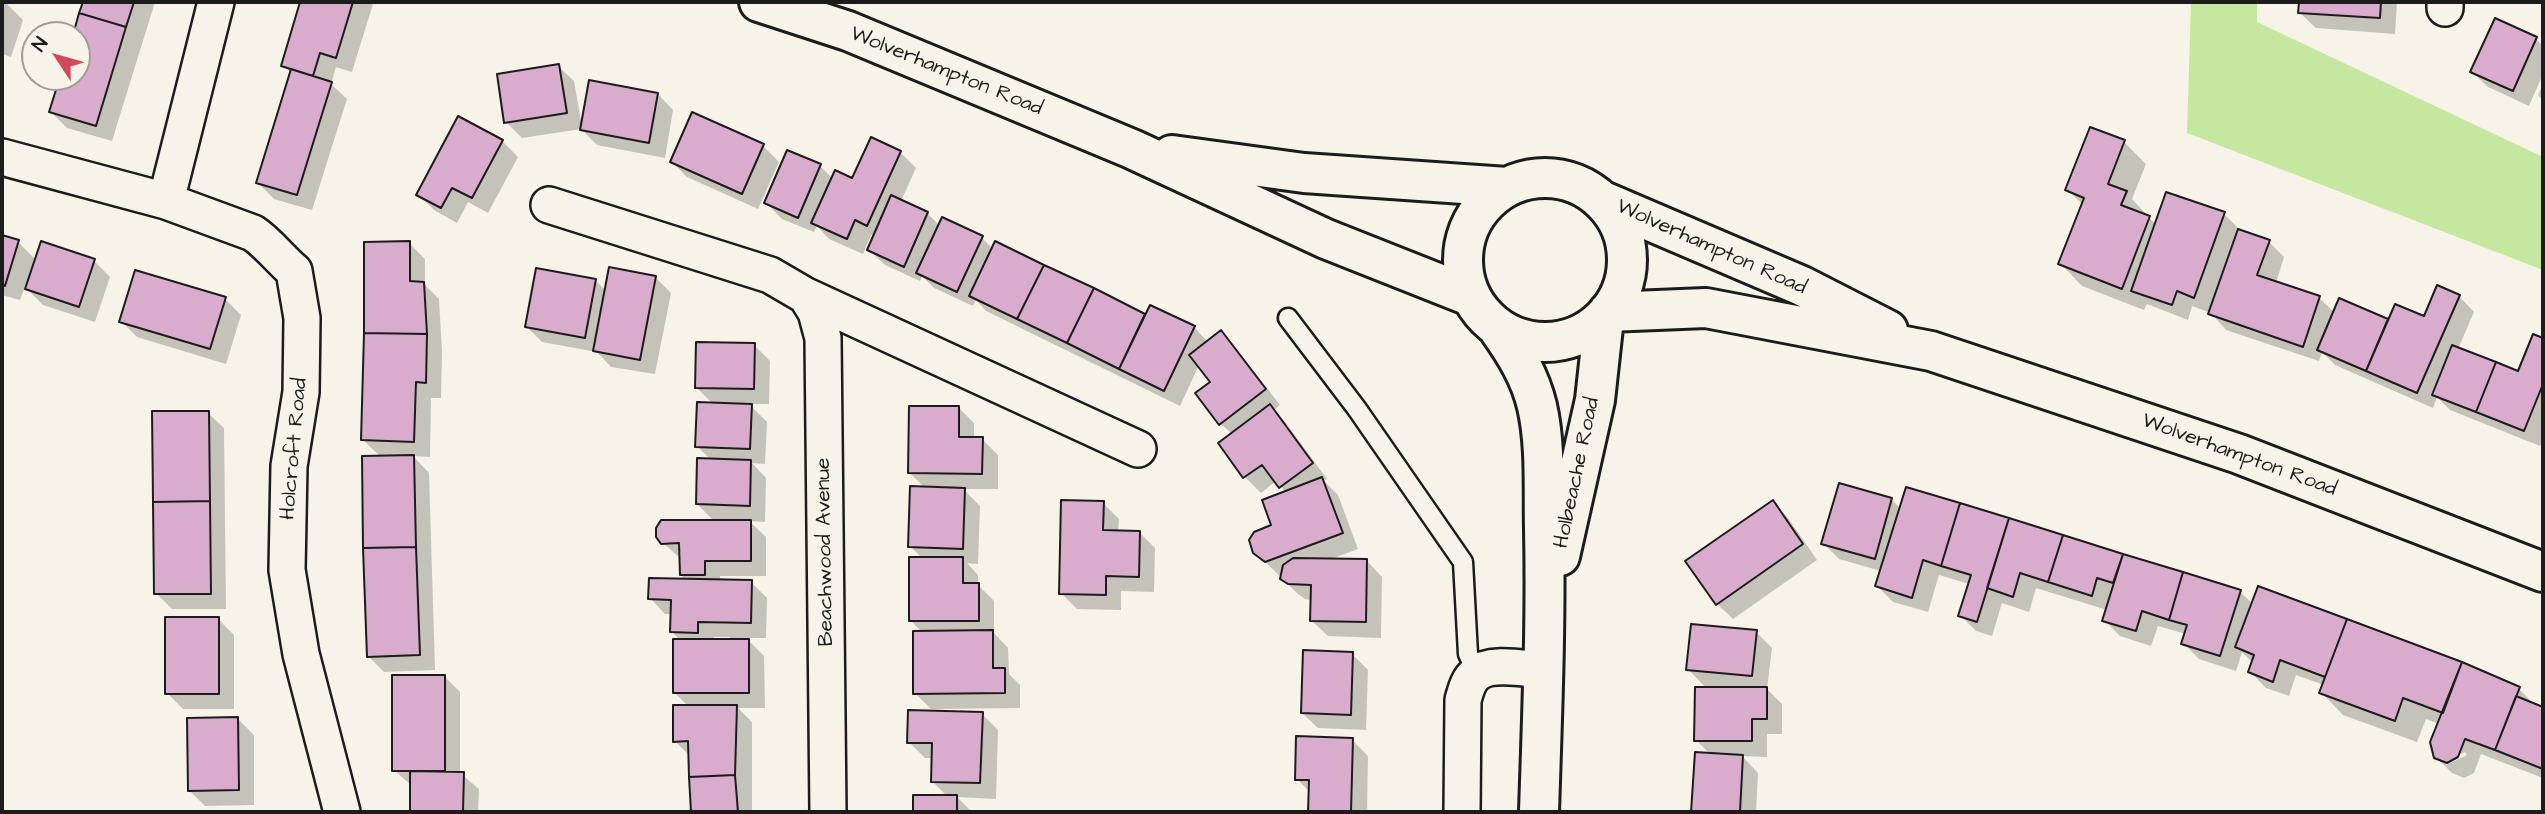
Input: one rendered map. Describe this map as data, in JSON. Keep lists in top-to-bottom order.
{
  "streets": {
    "highway": ["Wolverhampton Road", "Holbeache Road"],
    "street": ["Holcroft Road", "Beachwood Avenue"]
  },
  "crossings": [
    ["Wolverhampton Road", "Holbeache Road"]
  ],
  "north": "top left"
}
